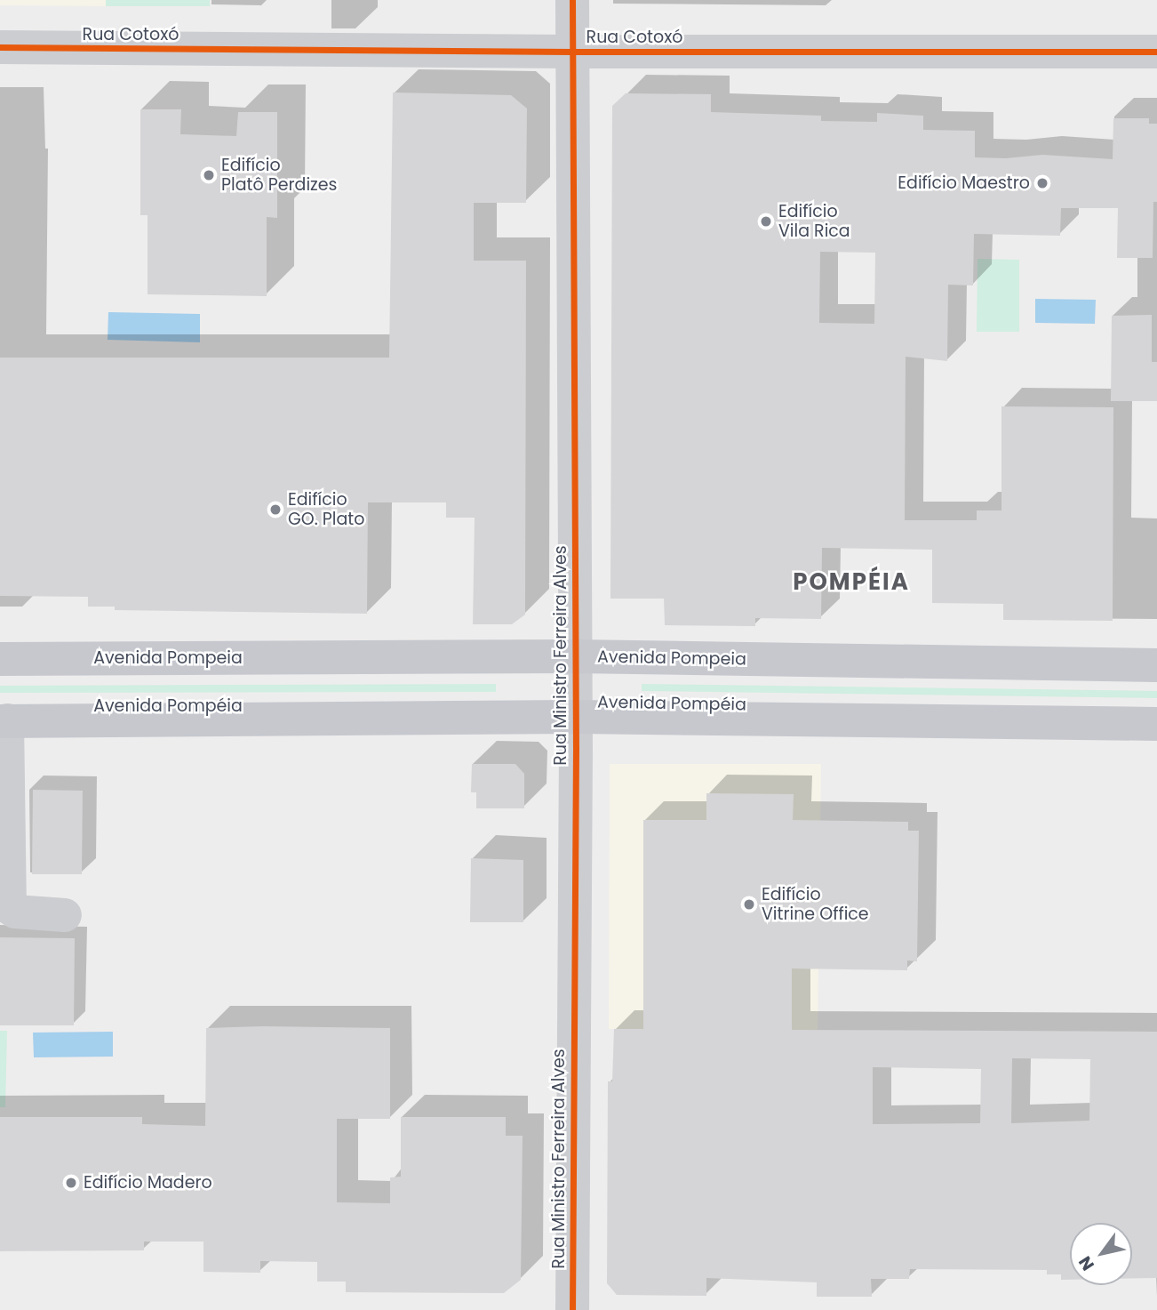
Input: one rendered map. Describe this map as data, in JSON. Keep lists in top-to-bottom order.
{
  "streets": {
    "main road": ["Avenida Pompeia", "Avenida Pompéia"],
    "street": ["Rua Cotoxó", "Rua Ministro Ferreira Alves"]
  },
  "crossings": [
    ["Rua Cotoxó", "Rua Ministro Ferreira Alves"],
    ["Rua Ministro Ferreira Alves", "Avenida Pompeia"],
    ["Rua Ministro Ferreira Alves", "Avenida Pompéia"]
  ],
  "districts": ["POMPÉIA"],
  "places": [
    "Edifício Platô Perdizes",
    "Edifício Maestro",
    "Edifício Vila Rica",
    "Edifício GO. Plato",
    "Edifício Vitrine Office",
    "Edifício Madero"
  ],
  "north": "bottom left"
}
